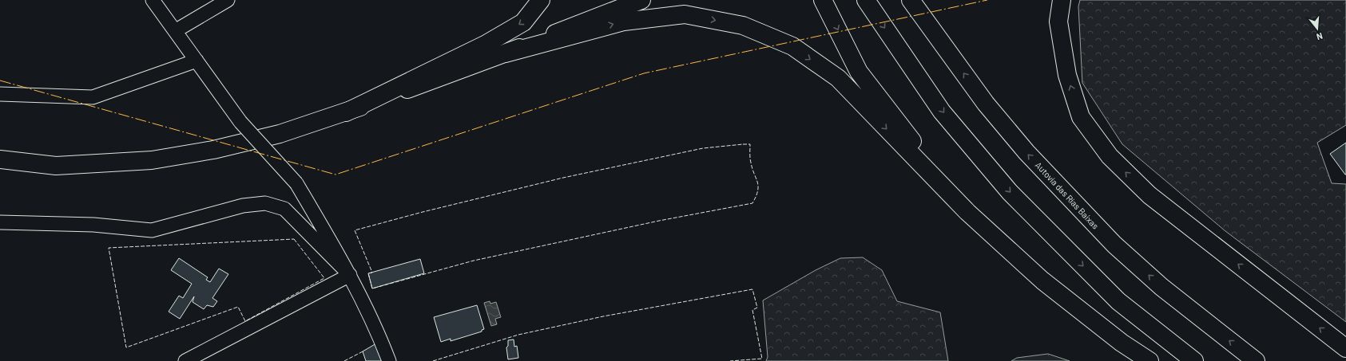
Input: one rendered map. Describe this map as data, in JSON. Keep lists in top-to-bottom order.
{
  "streets": {
    "main road": ["Autovía das Rías Baixas"]
  },
  "north": "bottom"
}
